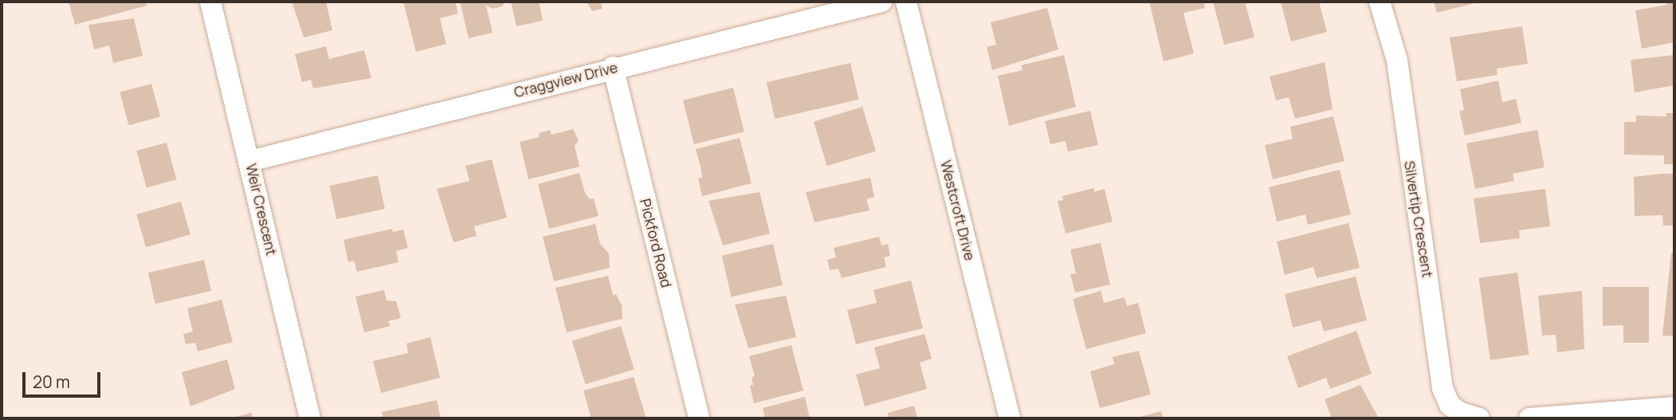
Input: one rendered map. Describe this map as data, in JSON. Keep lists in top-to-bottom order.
{
  "streets": {
    "street": [
      "Craggview Drive",
      "Weir Crescent",
      "Westcroft Drive",
      "Silvertip Crescent",
      "Pickford Road"
    ]
  },
  "crossings": [
    ["Craggview Drive", "Weir Crescent"],
    ["Craggview Drive", "Pickford Road"]
  ],
  "scale_bar": "20 m"
}
